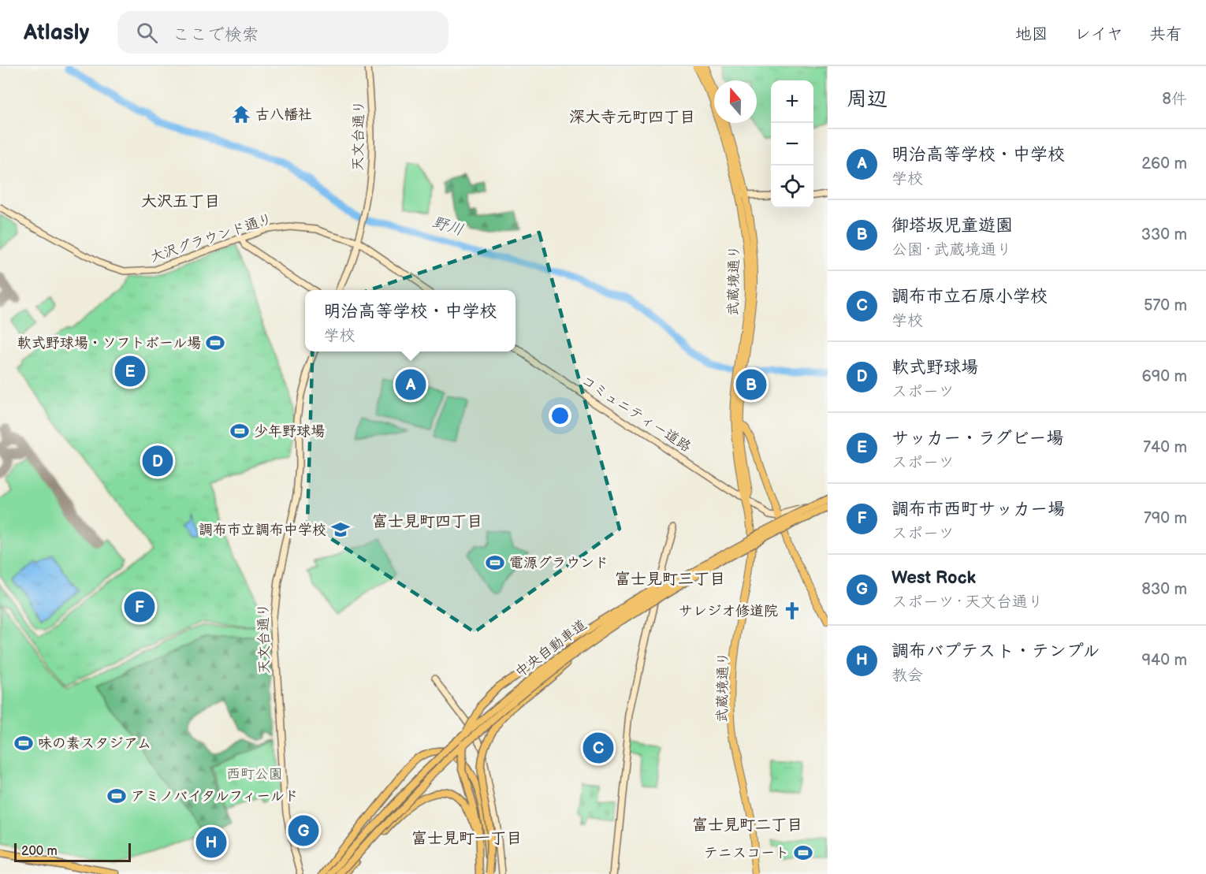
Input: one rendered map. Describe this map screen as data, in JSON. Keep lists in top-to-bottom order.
{
  "streets": {
    "highway": ["中央自動車道"],
    "main road": ["武蔵境通り"],
    "street": ["天文台通り", "大沢グラウンド通り", "コミュニティー道路"]
  },
  "crossings": [
    ["天文台通り", "大沢グラウンド通り"],
    ["武蔵境通り", "コミュニティー道路"]
  ],
  "districts": [
    "深大寺元町四丁目",
    "大沢五丁目",
    "富士見町四丁目",
    "富士見町三丁目",
    "富士見町二丁目",
    "富士見町一丁目"
  ],
  "water": ["野川"],
  "parks": ["西町公園"],
  "places": {
    "temple": ["古八幡社"],
    "sports": [
      "軟式野球場・ソフトボール場",
      "少年野球場",
      "電源グラウンド",
      "味の素スタジアム",
      "アミノバイタルフィールド",
      "テニスコート"
    ],
    "school or university": ["調布市立調布中学校"],
    "church": ["サレジオ修道院"]
  },
  "scale_bar": "200 m",
  "north": "top",
  "page": {
    "header": "Atlasly",
    "search": "ここで検索",
    "nav": ["地図", "レイヤ", "共有"],
    "heading": ["周辺", "8件"],
    "map_buttons": ["+", "−"],
    "list": [
      {
        "mark": "A",
        "name": "明治高等学校・中学校",
        "note": "学校",
        "value": "260 m"
      },
      {
        "mark": "B",
        "name": "御塔坂児童遊園",
        "note": "公園 · 武蔵境通り",
        "value": "330 m"
      },
      {
        "mark": "C",
        "name": "調布市立石原小学校",
        "note": "学校",
        "value": "570 m"
      },
      {
        "mark": "D",
        "name": "軟式野球場",
        "note": "スポーツ",
        "value": "690 m"
      },
      {
        "mark": "E",
        "name": "サッカー・ラグビー場",
        "note": "スポーツ",
        "value": "740 m"
      },
      {
        "mark": "F",
        "name": "調布市西町サッカー場",
        "note": "スポーツ",
        "value": "790 m"
      },
      {
        "mark": "G",
        "name": "West Rock",
        "note": "スポーツ · 天文台通り",
        "value": "830 m"
      },
      {
        "mark": "H",
        "name": "調布バプテスト・テンプル",
        "note": "教会",
        "value": "940 m"
      }
    ],
    "popup": ["明治高等学校・中学校", "学校"],
    "pins": [
      "E",
      "A",
      "B",
      "D",
      "F",
      "C",
      "G",
      "H"
    ],
    "scale": "200 m"
  }
}
